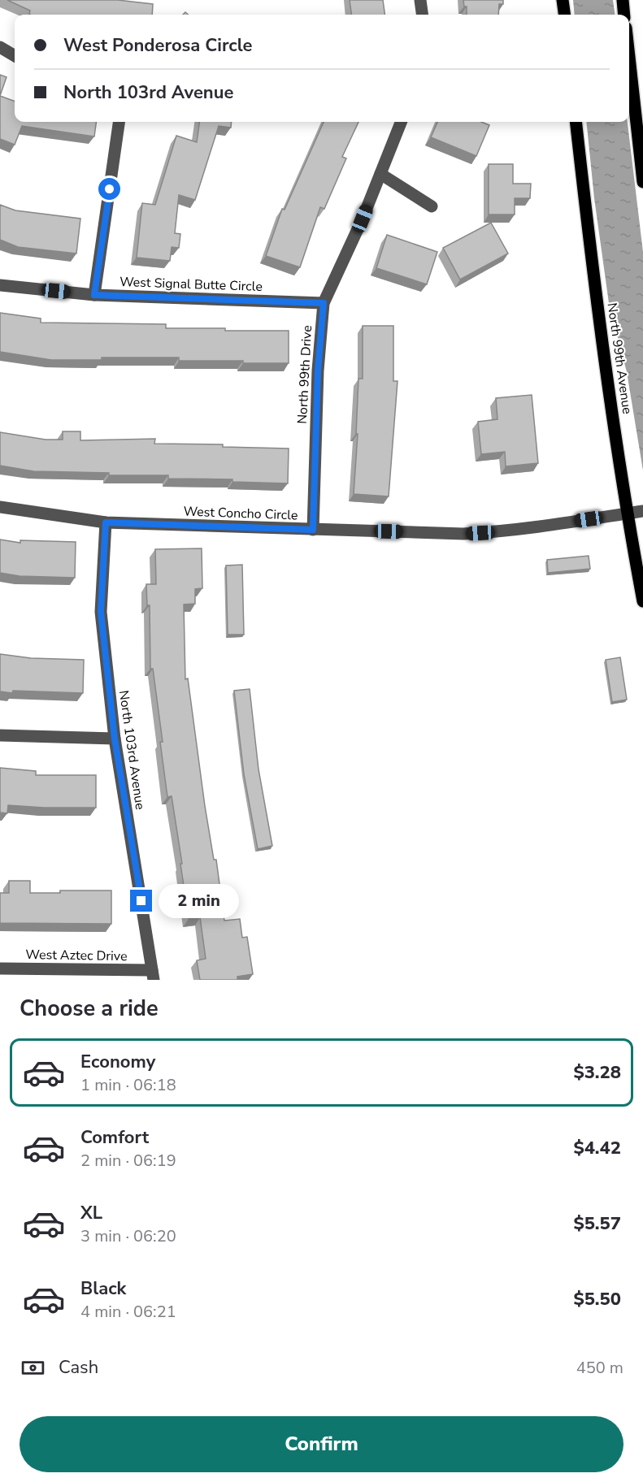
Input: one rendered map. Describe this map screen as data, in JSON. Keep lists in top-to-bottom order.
{
  "streets": {
    "main road": ["North 99th Avenue"],
    "street": [
      "West Signal Butte Circle",
      "North 99th Drive",
      "West Concho Circle",
      "North 103rd Avenue",
      "West Aztec Drive"
    ]
  },
  "crossings": [
    ["West Signal Butte Circle", "North 99th Drive"],
    ["North 99th Avenue", "West Concho Circle"],
    ["North 99th Drive", "West Concho Circle"],
    ["West Concho Circle", "North 103rd Avenue"],
    ["North 103rd Avenue", "West Aztec Drive"]
  ],
  "page": {
    "banner": ["West Ponderosa Circle", "North 103rd Avenue"],
    "bubble": "2 min",
    "heading": "Choose a ride",
    "list": [
      {
        "name": "Economy",
        "note": "1 min · 06:18",
        "value": "$3.28"
      },
      {
        "name": "Comfort",
        "note": "2 min · 06:19",
        "value": "$4.42"
      },
      {
        "name": "XL",
        "note": "3 min · 06:20",
        "value": "$5.57"
      },
      {
        "name": "Black",
        "note": "4 min · 06:21",
        "value": "$5.50"
      }
    ],
    "pay": ["Cash", "450 m"],
    "buttons": "Confirm"
  }
}
